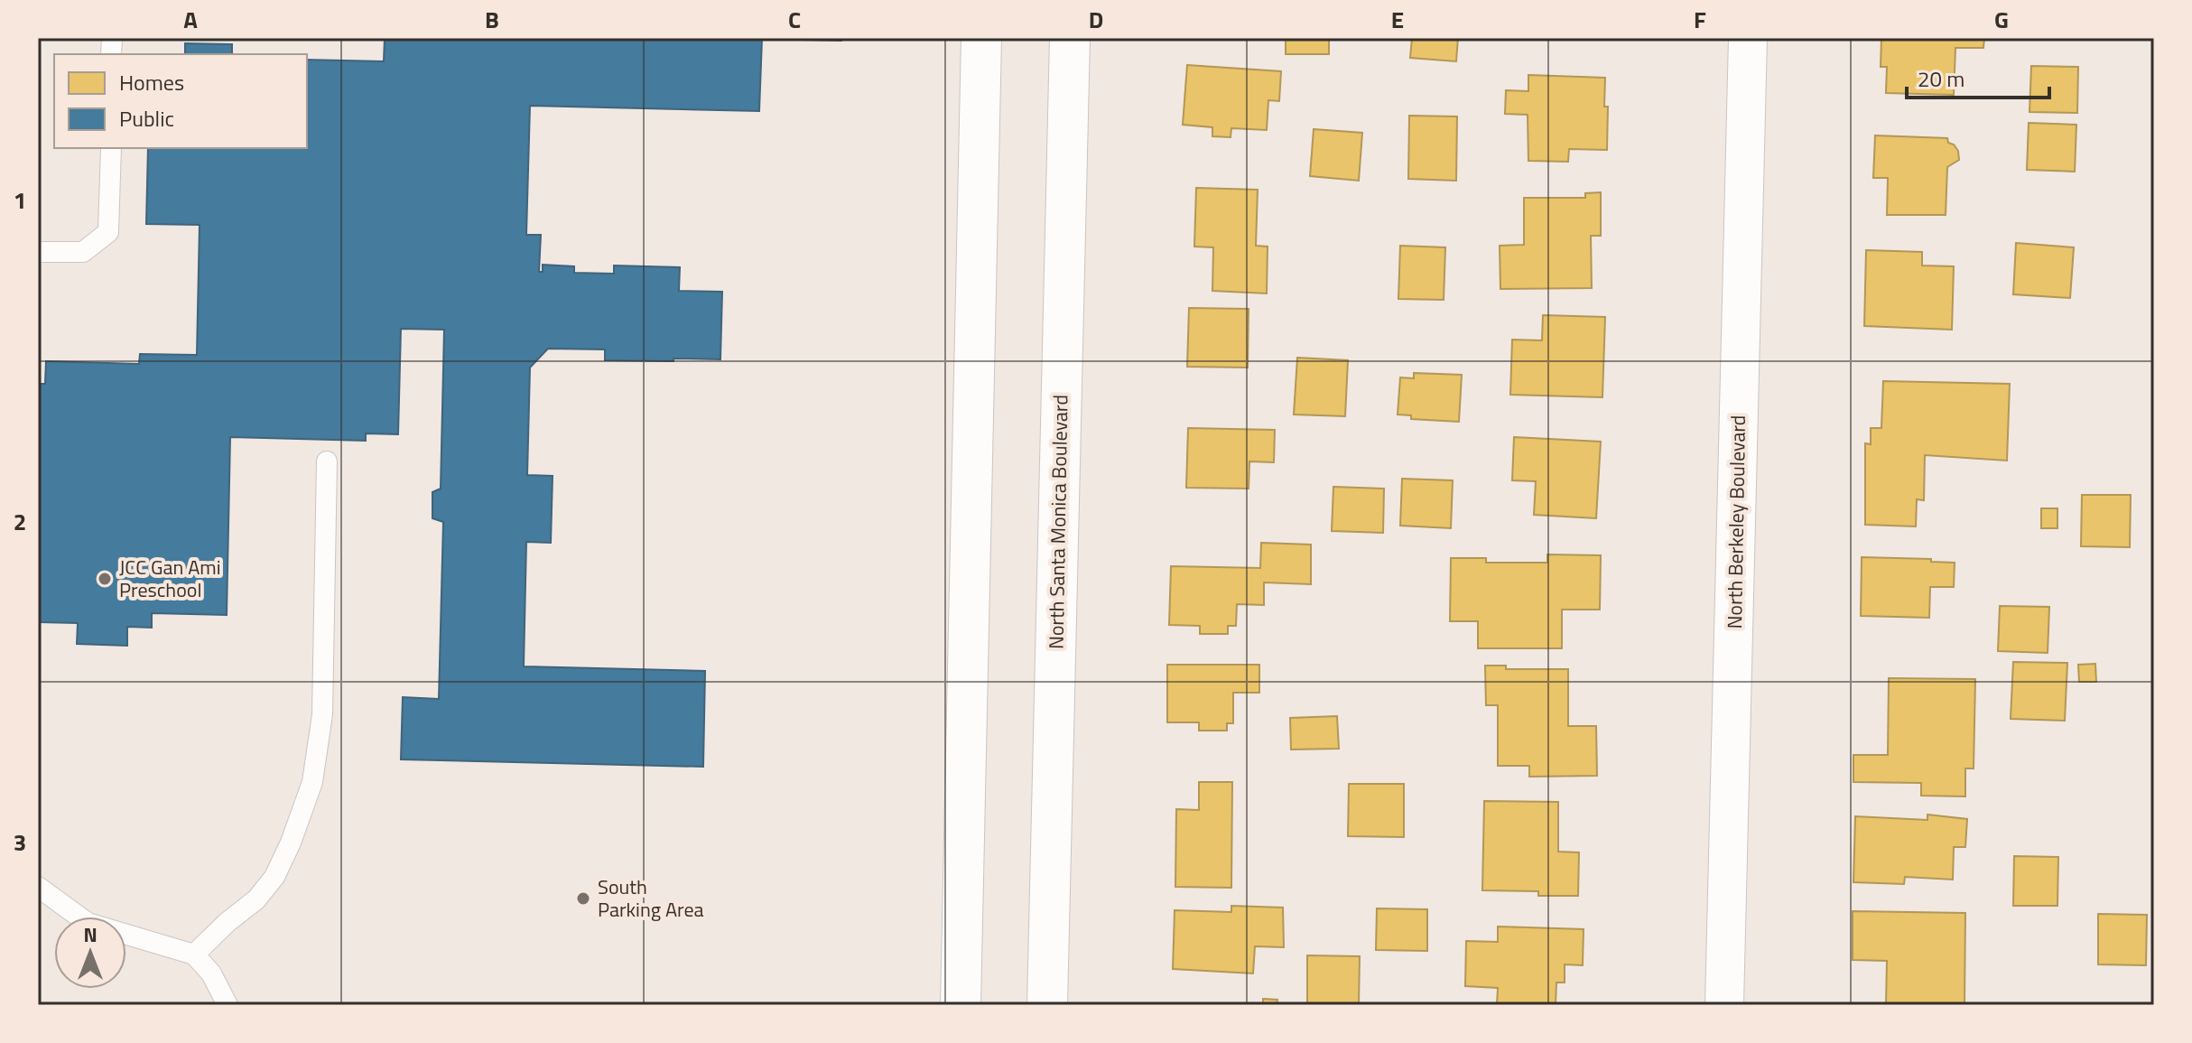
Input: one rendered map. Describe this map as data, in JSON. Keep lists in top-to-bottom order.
{
  "streets": {
    "street": ["North Santa Monica Boulevard", "North Berkeley Boulevard"]
  },
  "places": ["JCC Gan Ami Preschool", "South Parking Area"],
  "legend": ["Homes", "Public"],
  "scale_bar": "20 m",
  "north": "top",
  "grid": {
    "columns": [
      "A",
      "B",
      "C",
      "D",
      "E",
      "F",
      "G"
    ],
    "rows": ["1", "2", "3"]
  }
}
